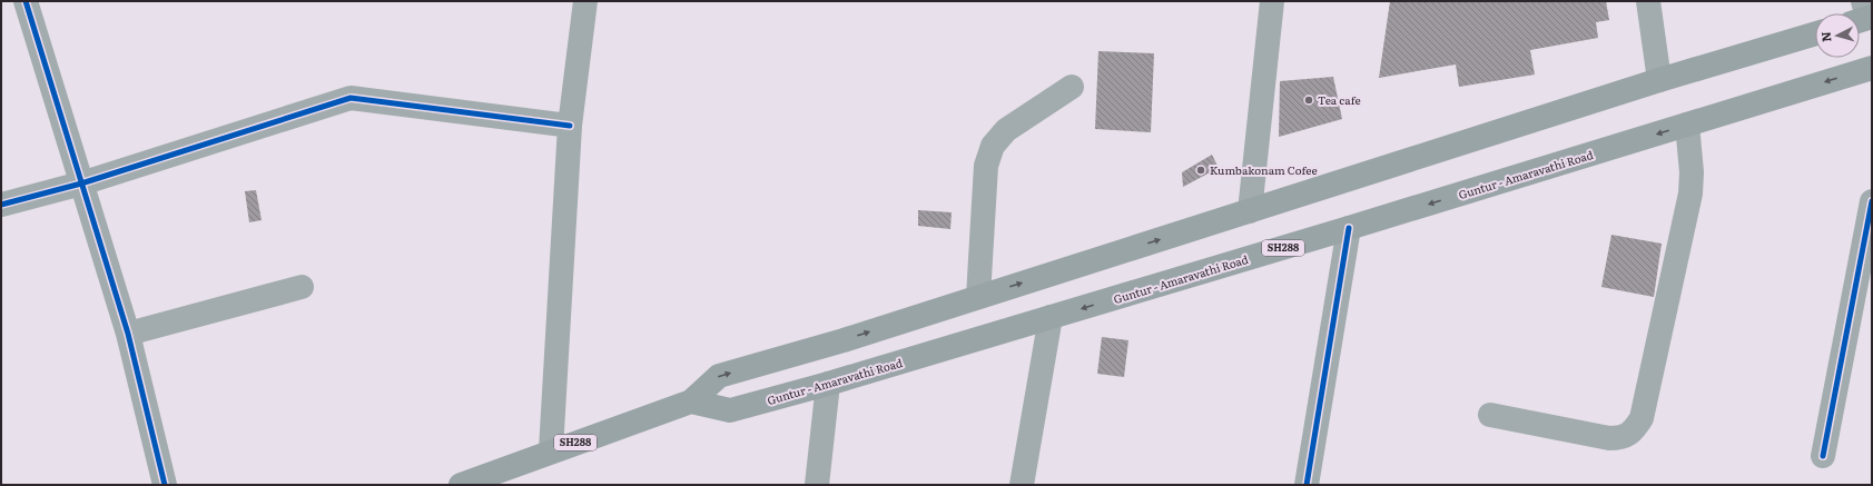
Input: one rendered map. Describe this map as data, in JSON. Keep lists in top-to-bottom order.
{
  "streets": {
    "main road": ["Guntur - Amaravathi Road", "SH288"]
  },
  "crossings": [
    ["Guntur - Amaravathi Road", "SH288"]
  ],
  "places": ["Tea cafe", "Kumbakonam Cofee"],
  "north": "left"
}
